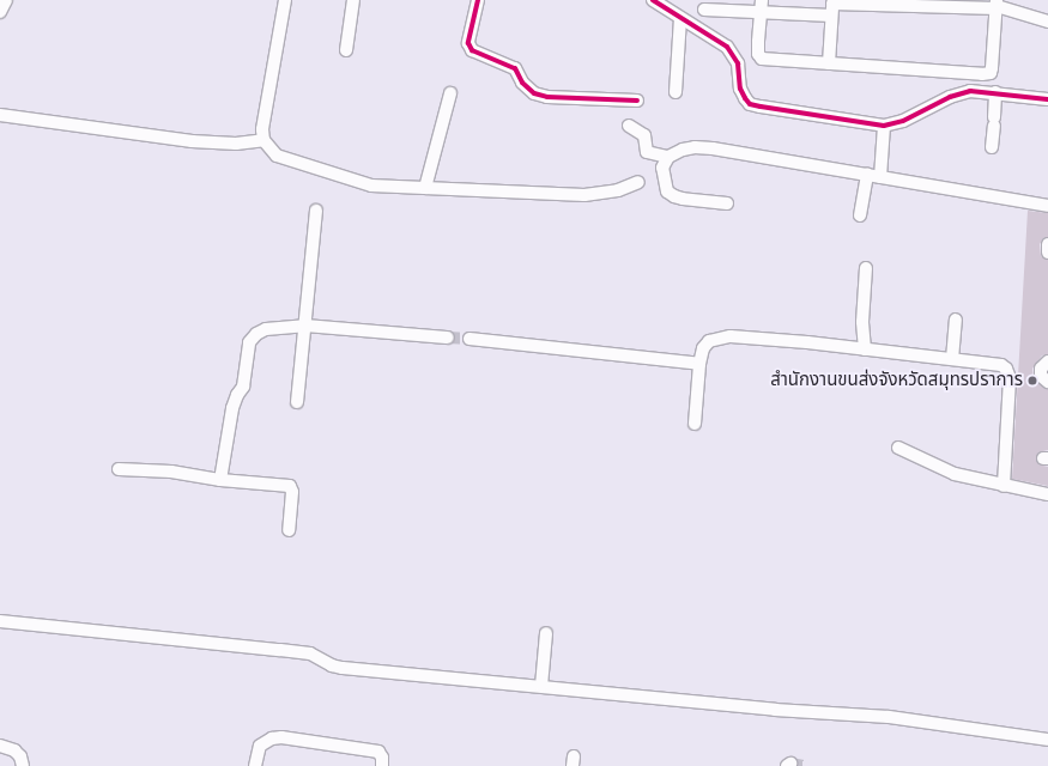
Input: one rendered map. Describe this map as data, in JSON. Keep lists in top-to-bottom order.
{
  "places": ["สำนักงานขนส่งจังหวัดสมุทรปราการ"]
}
